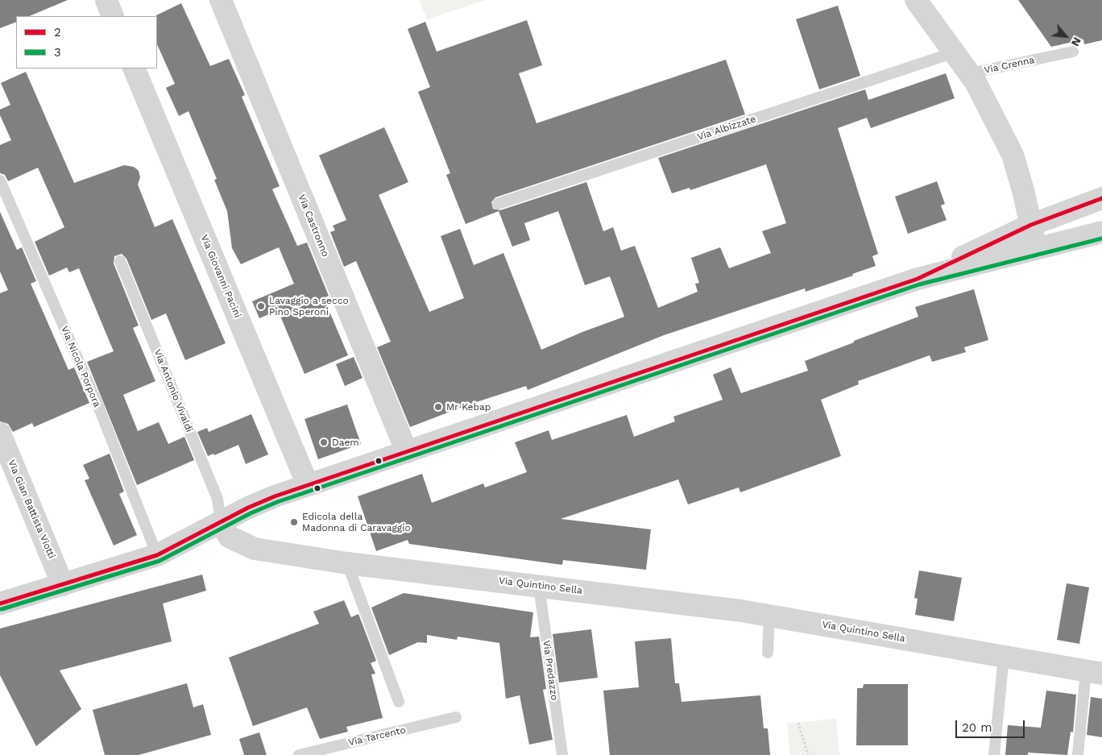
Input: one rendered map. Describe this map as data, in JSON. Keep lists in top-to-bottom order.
{
  "streets": {
    "street": [
      "Via Castronno",
      "Via Giovanni Pacini",
      "Via Gian Battista Viotti",
      "Via Quintino Sella"
    ],
    "lane": [
      "Via Crenna",
      "Via Albizzate",
      "Via Nicola Porpora",
      "Via Antonio Vivaldi",
      "Via Predazzo",
      "Via Tarcento"
    ]
  },
  "crossings": [
    ["Via Antonio Vivaldi", "Via Quintino Sella"],
    ["Via Quintino Sella", "Via Predazzo"]
  ],
  "places": [
    "Lavaggio a secco Pino Speroni",
    "Mr Kebap",
    "Daem",
    "Edicola della Madonna di Caravaggio"
  ],
  "lines": ["transit line 2", "transit line 3"],
  "legend": ["2", "3"],
  "scale_bar": "20 m",
  "north": "bottom right"
}
